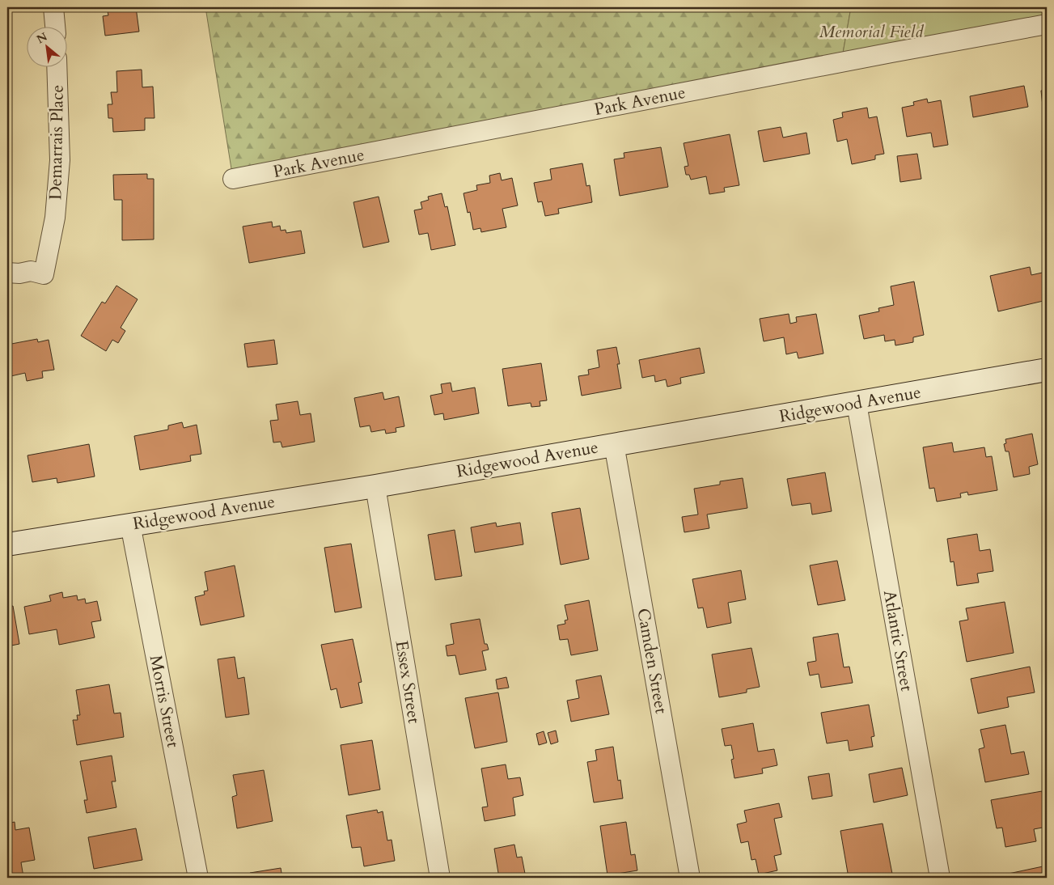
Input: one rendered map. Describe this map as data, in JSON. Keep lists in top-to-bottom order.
{
  "streets": {
    "street": [
      "Park Avenue",
      "Demarrais Place",
      "Ridgewood Avenue",
      "Atlantic Street",
      "Camden Street",
      "Essex Street",
      "Morris Street"
    ]
  },
  "crossings": [
    ["Ridgewood Avenue", "Atlantic Street"],
    ["Ridgewood Avenue", "Camden Street"],
    ["Ridgewood Avenue", "Essex Street"],
    ["Ridgewood Avenue", "Morris Street"]
  ],
  "parks": ["Memorial Field"],
  "north": "top left"
}
